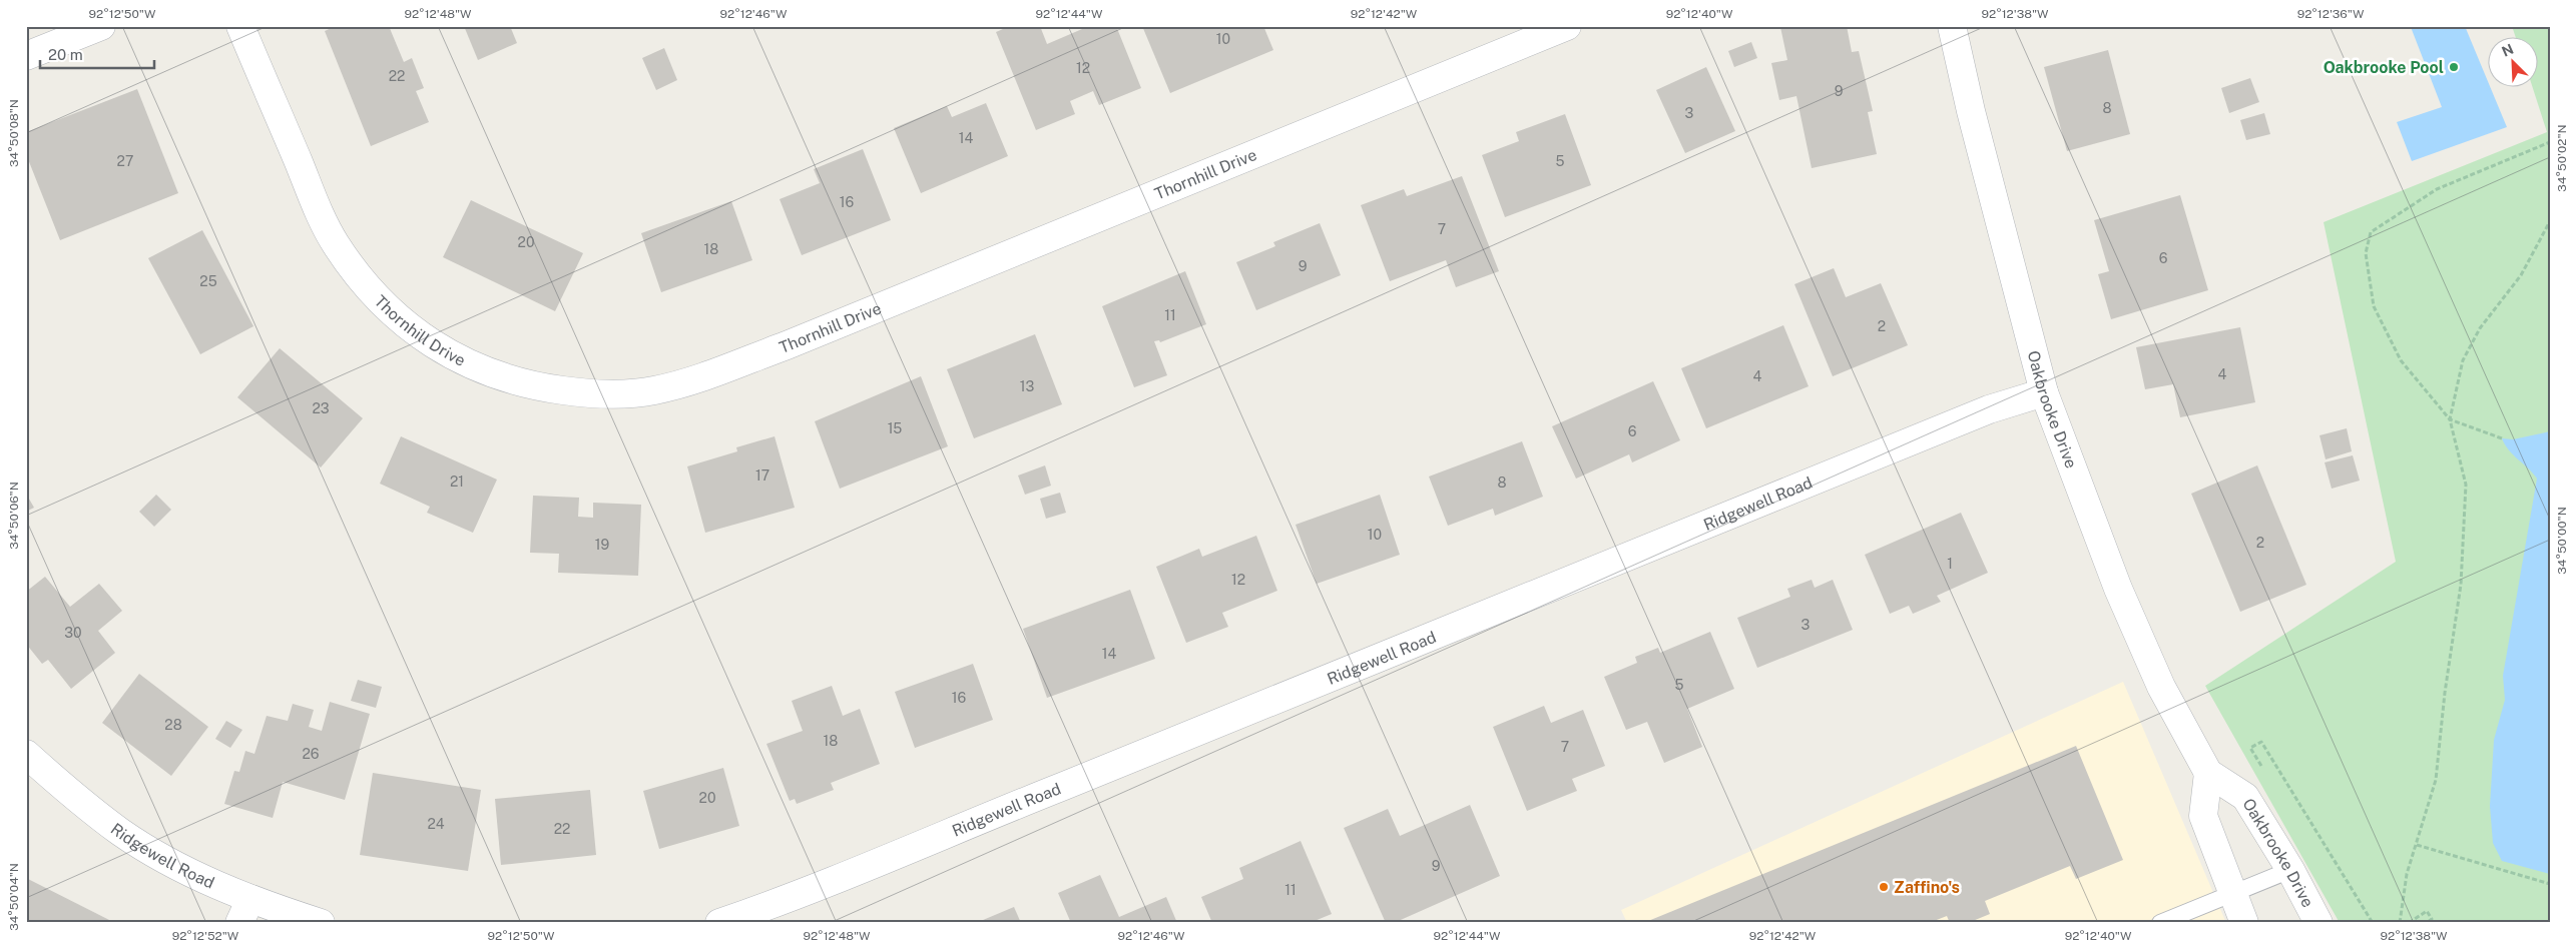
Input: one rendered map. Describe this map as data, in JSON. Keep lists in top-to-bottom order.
{
  "streets": {
    "street": ["Thornhill Drive", "Oakbrooke Drive", "Ridgewell Road"]
  },
  "crossings": [
    ["Oakbrooke Drive", "Ridgewell Road"]
  ],
  "places": ["Oakbrooke Pool", "Zaffino's"],
  "house_numbers": [
    "10",
    "12",
    "22",
    "9",
    "8",
    "3",
    "14",
    "27",
    "5",
    "16",
    "7",
    "20",
    "18",
    "6",
    "9",
    "25",
    "11",
    "2",
    "4",
    "4",
    "13",
    "23",
    "15",
    "6",
    "17",
    "21",
    "8",
    "10",
    "2",
    "19",
    "1",
    "12",
    "3",
    "30",
    "14",
    "5",
    "16",
    "28",
    "18",
    "7",
    "26",
    "20",
    "24",
    "22",
    "9",
    "11"
  ],
  "scale_bar": "20 m",
  "north": "top left",
  "coordinates": [
    "92°12'50\"W",
    "92°12'48\"W",
    "92°12'46\"W",
    "92°12'44\"W",
    "92°12'42\"W",
    "92°12'40\"W",
    "92°12'38\"W",
    "92°12'36\"W",
    "34°50'08\"N",
    "34°50'02\"N",
    "34°50'06\"N",
    "34°50'00\"N",
    "34°50'04\"N",
    "92°12'52\"W"
  ]
}
